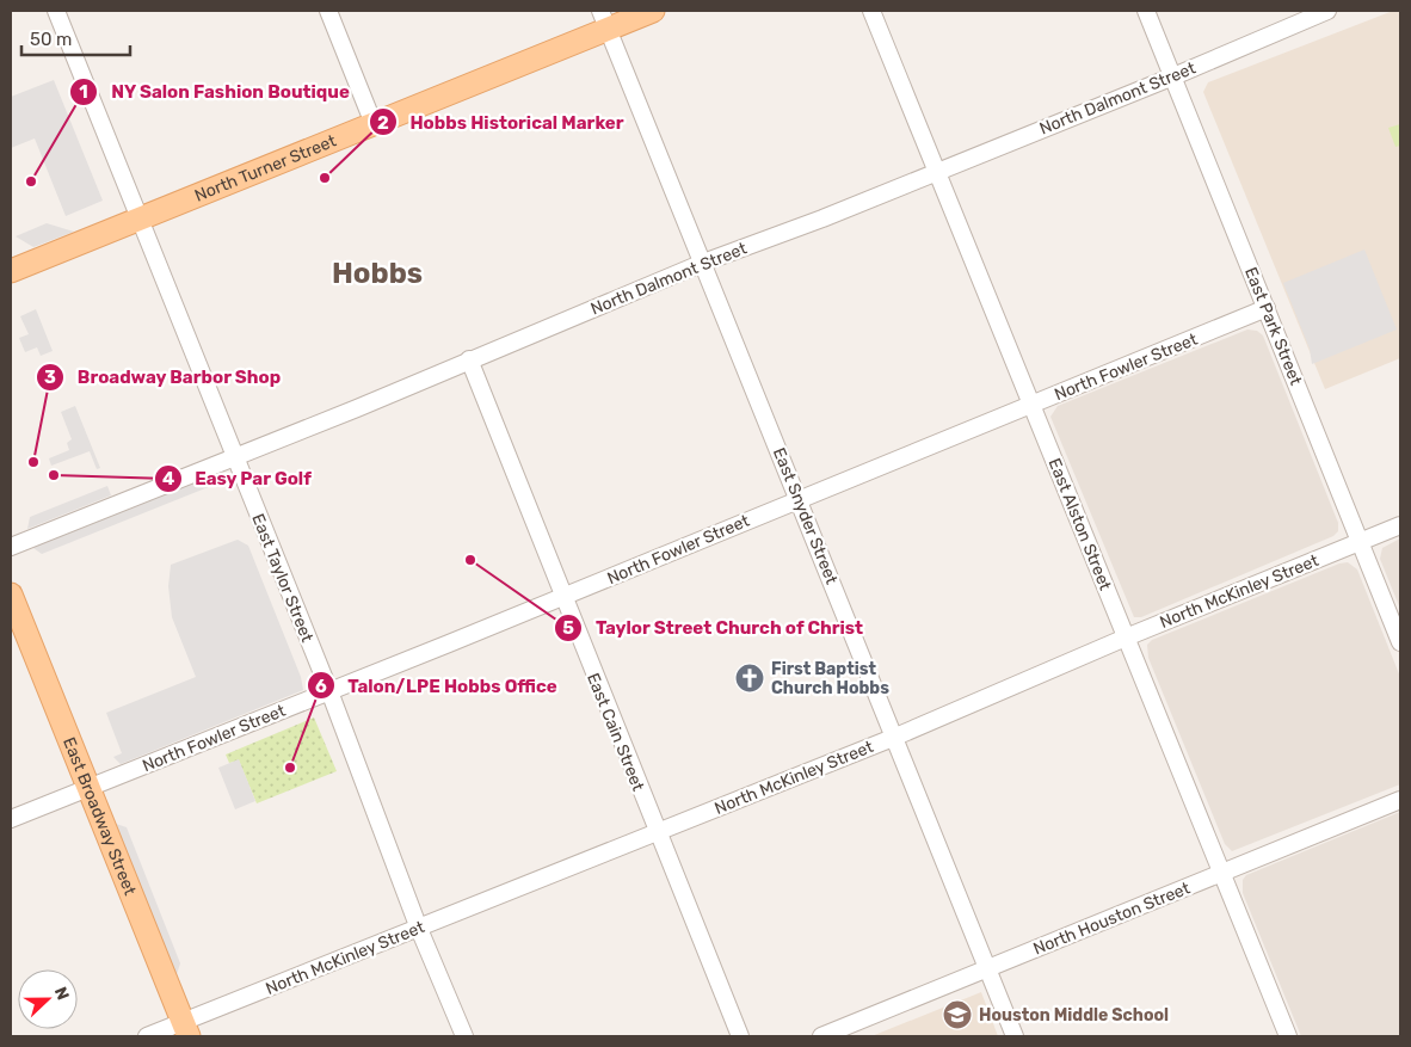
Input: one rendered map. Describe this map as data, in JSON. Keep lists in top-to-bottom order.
{
  "streets": {
    "main road": ["North Turner Street", "East Broadway Street"],
    "street": [
      "North Dalmont Street",
      "East Park Street",
      "North Fowler Street",
      "East Snyder Street",
      "East Alston Street",
      "East Taylor Street",
      "North McKinley Street",
      "East Cain Street",
      "North Houston Street"
    ]
  },
  "crossings": [
    ["North Dalmont Street", "East Park Street"],
    ["North Dalmont Street", "East Snyder Street"],
    ["North Dalmont Street", "East Alston Street"],
    ["North Dalmont Street", "East Taylor Street"],
    ["North Dalmont Street", "East Cain Street"],
    ["North Turner Street", "East Snyder Street"],
    ["North Turner Street", "East Taylor Street"],
    ["East Park Street", "North Fowler Street"],
    ["East Park Street", "North McKinley Street"],
    ["North Fowler Street", "East Snyder Street"],
    ["North Fowler Street", "East Alston Street"],
    ["North Fowler Street", "East Taylor Street"],
    ["North Fowler Street", "East Cain Street"],
    ["North Fowler Street", "East Broadway Street"],
    ["East Snyder Street", "North McKinley Street"],
    ["East Snyder Street", "North Houston Street"],
    ["East Alston Street", "North McKinley Street"],
    ["East Alston Street", "North Houston Street"],
    ["East Taylor Street", "North McKinley Street"],
    ["North McKinley Street", "East Cain Street"],
    ["North McKinley Street", "East Broadway Street"]
  ],
  "districts": ["Hobbs"],
  "places": {
    "other": [
      "Hobbs Historical Marker",
      "NY Salon Fashion Boutique",
      "Broadway Barbor Shop",
      "Easy Par Golf",
      "Taylor Street Church of Christ",
      "Talon/LPE Hobbs Office"
    ],
    "church": ["First Baptist Church Hobbs"],
    "school or university": ["Houston Middle School"]
  },
  "scale_bar": "50 m",
  "north": "right"
}
